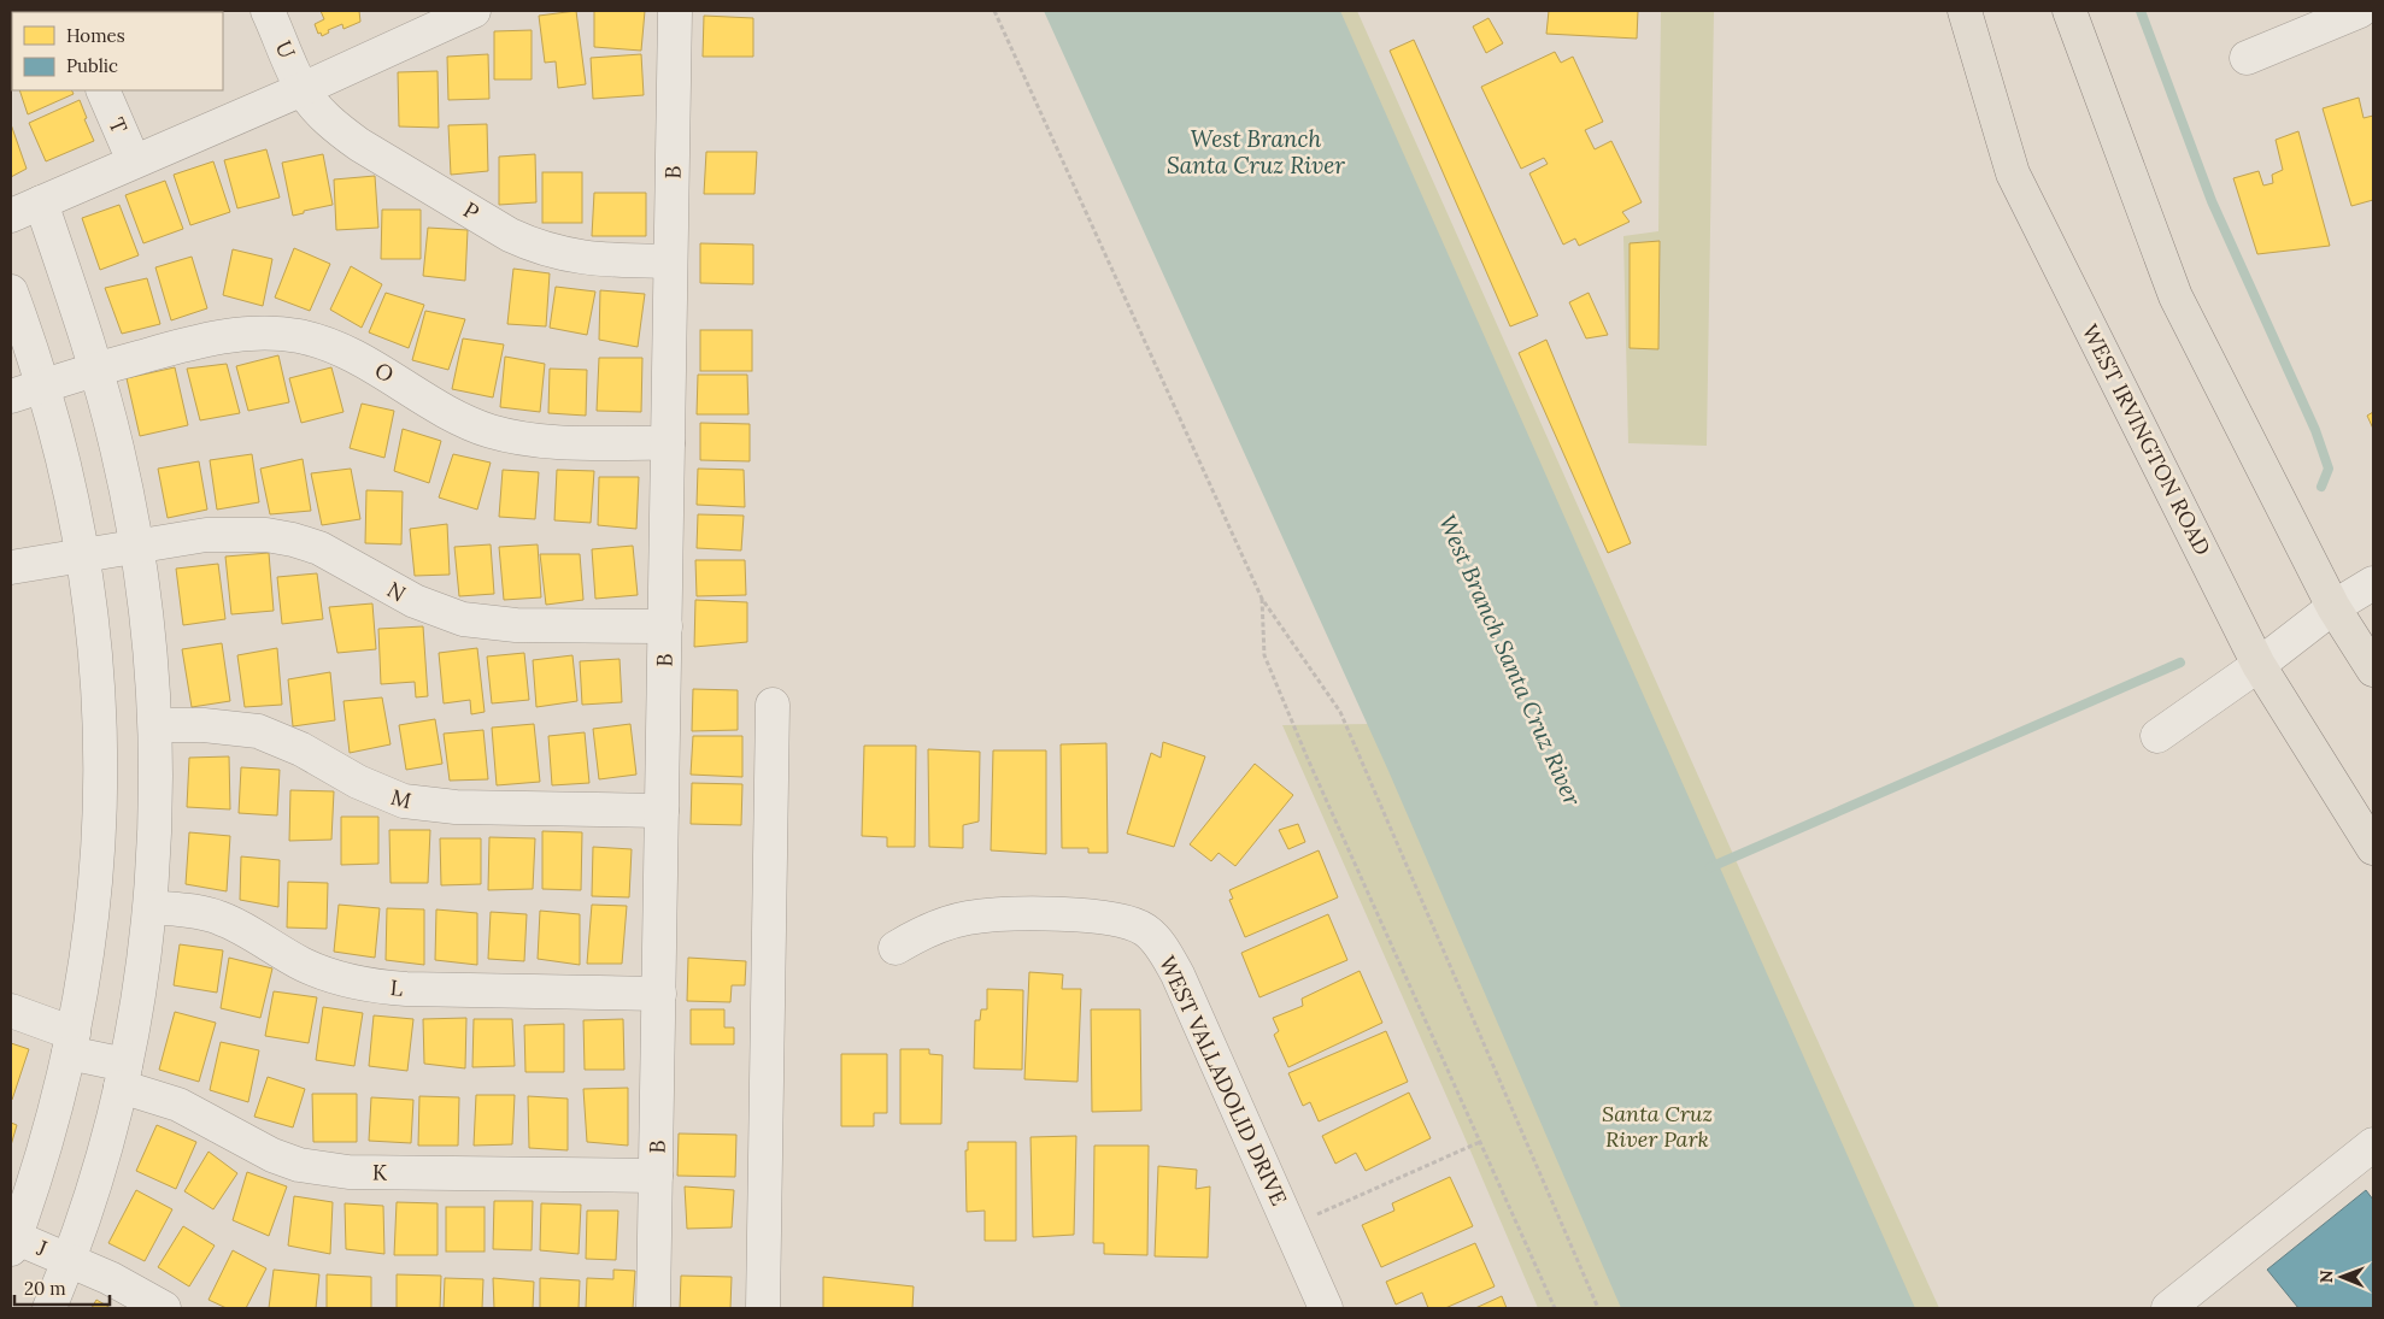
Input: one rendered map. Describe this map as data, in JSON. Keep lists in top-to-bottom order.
{
  "streets": {
    "main road": ["WEST IRVINGTON ROAD"],
    "street": [
      "U",
      "T",
      "B",
      "P",
      "O",
      "N",
      "M",
      "L",
      "WEST VALLADOLID DRIVE",
      "K",
      "J"
    ]
  },
  "crossings": [
    ["U", "P"],
    ["B", "P"],
    ["B", "O"],
    ["B", "N"],
    ["B", "M"],
    ["B", "L"],
    ["B", "K"]
  ],
  "water": ["West Branch Santa Cruz River"],
  "parks": ["Santa Cruz River Park"],
  "legend": ["Homes", "Public"],
  "scale_bar": "20 m",
  "north": "left"
}
